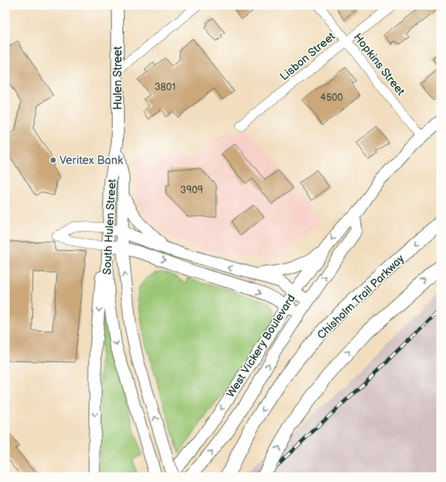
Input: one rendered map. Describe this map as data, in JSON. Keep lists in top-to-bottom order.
{
  "streets": {
    "highway": ["Chisholm Trail Parkway"],
    "main road": ["Hulen Street", "South Hulen Street", "West Vickery Boulevard"],
    "street": ["Lisbon Street", "Hopkins Street"]
  },
  "crossings": [
    ["Lisbon Street", "Hopkins Street"],
    ["Hopkins Street", "West Vickery Boulevard"],
    ["Hulen Street", "South Hulen Street"]
  ],
  "places": ["Veritex Bank"],
  "house_numbers": ["3801", "4500", "3909"]
}
